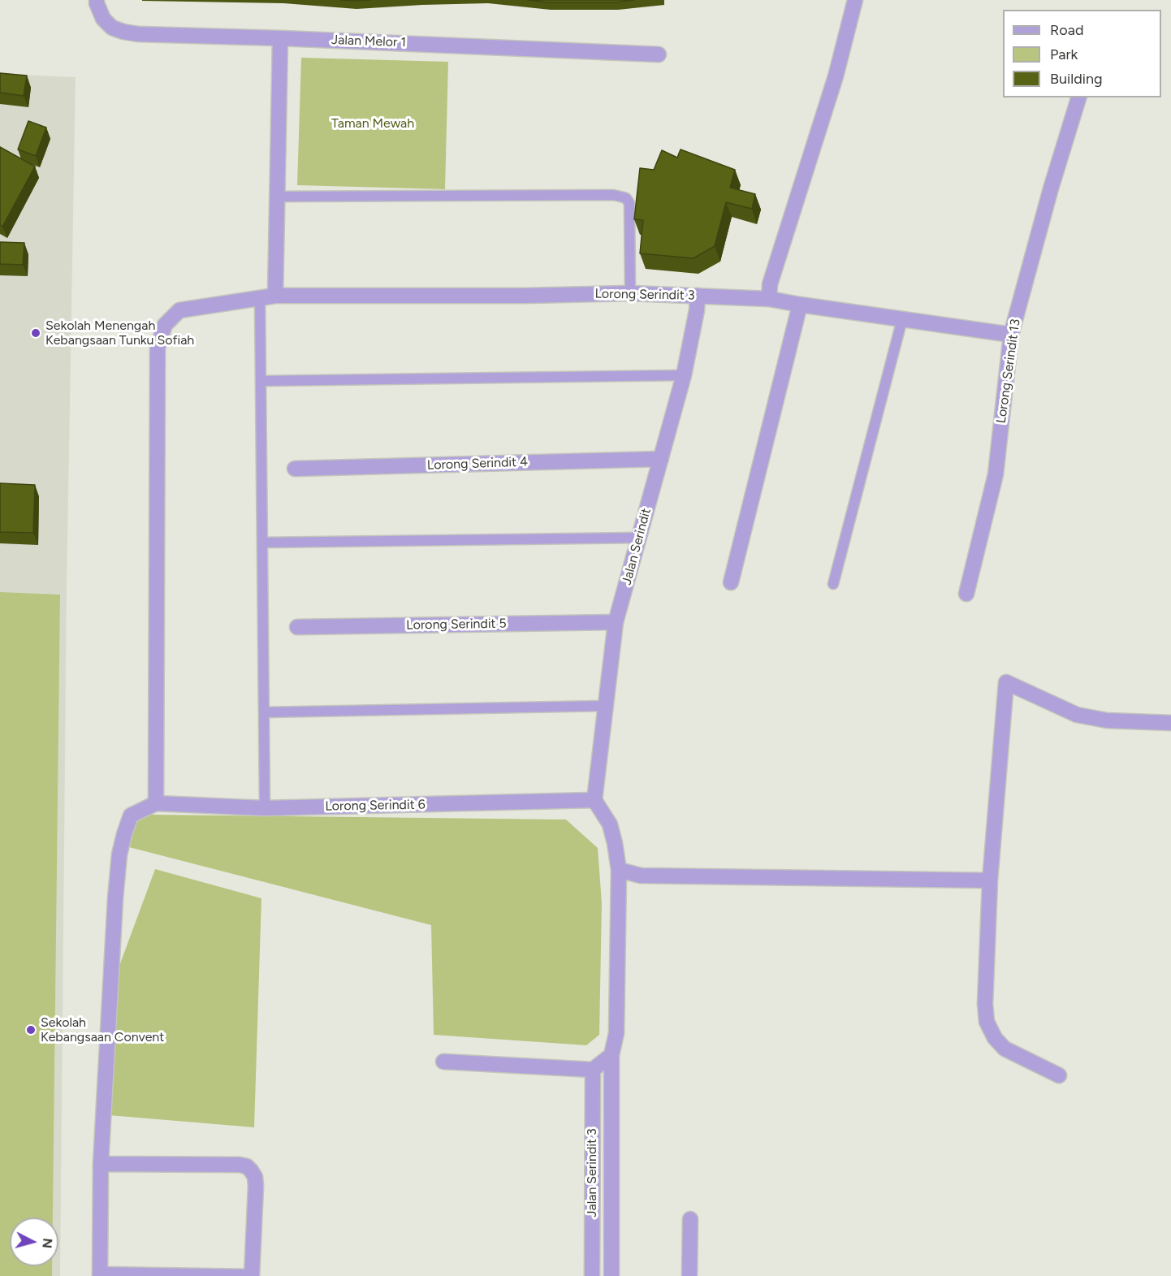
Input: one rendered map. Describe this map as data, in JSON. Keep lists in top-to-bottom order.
{
  "streets": {
    "street": [
      "Jalan Melor 1",
      "Lorong Serindit 3",
      "Lorong Serindit 13",
      "Lorong Serindit 4",
      "Jalan Serindit",
      "Lorong Serindit 5",
      "Lorong Serindit 6",
      "Jalan Serindit 3"
    ]
  },
  "crossings": [
    ["Lorong Serindit 3", "Lorong Serindit 13"],
    ["Lorong Serindit 3", "Jalan Serindit"],
    ["Lorong Serindit 3", "Lorong Serindit 6"],
    ["Lorong Serindit 4", "Jalan Serindit"],
    ["Jalan Serindit", "Lorong Serindit 5"],
    ["Jalan Serindit", "Lorong Serindit 6"]
  ],
  "parks": ["Taman Mewah"],
  "places": ["Sekolah Menengah Kebangsaan Tunku Sofiah", "Sekolah Kebangsaan Convent"],
  "legend": ["Road", "Park", "Building"],
  "north": "right"
}
